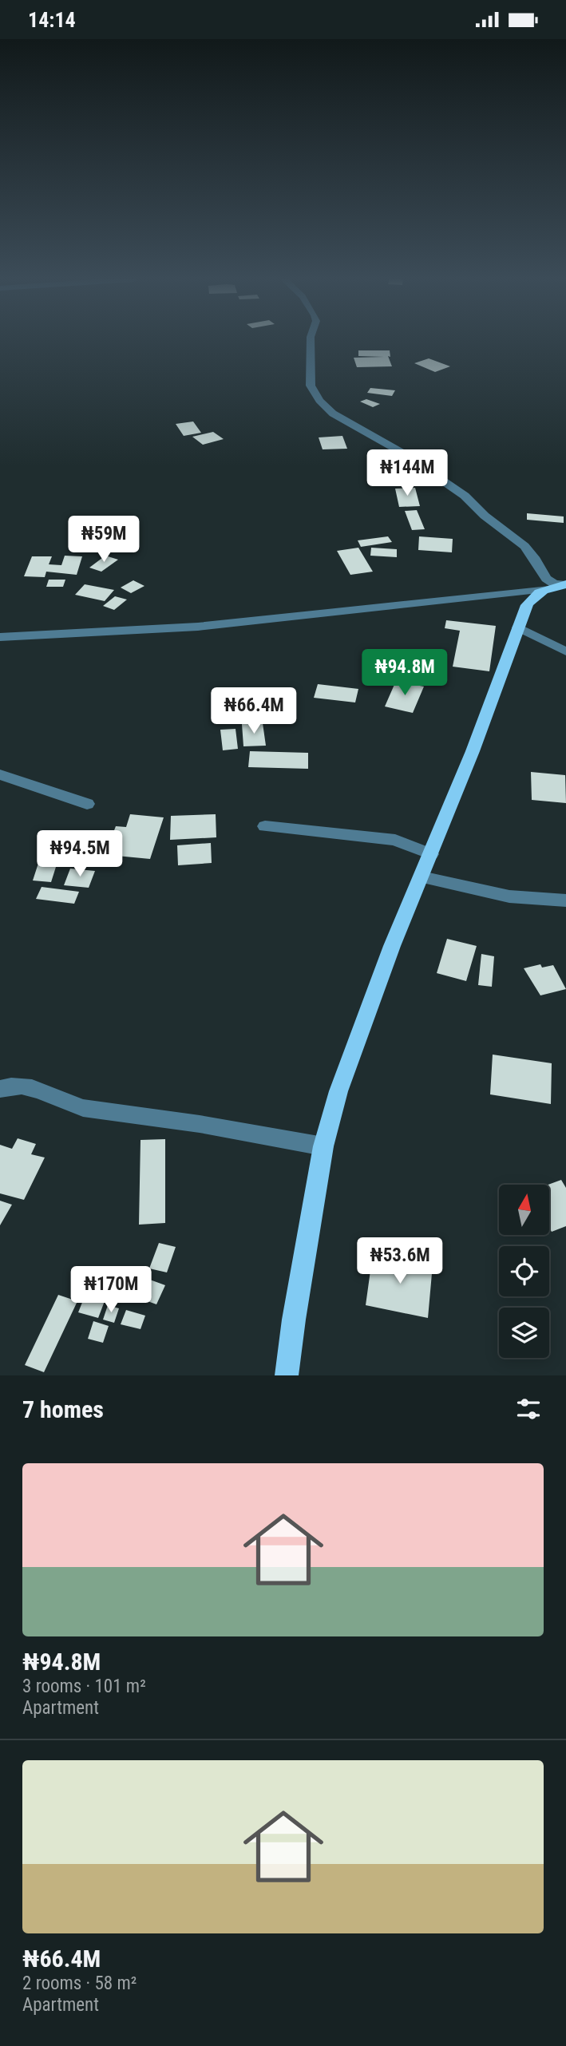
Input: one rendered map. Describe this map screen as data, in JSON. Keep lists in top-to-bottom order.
{
  "north": "top",
  "page": {
    "status": "14:14",
    "price": [
      "₦144M",
      "₦59M",
      "₦94.8M",
      "₦66.4M",
      "₦94.5M",
      "₦53.6M",
      "₦170M"
    ],
    "heading": "7 homes",
    "list": [
      {
        "name": "₦94.8M",
        "note": "3 rooms · 101 m² · Apartment"
      },
      {
        "name": "₦66.4M",
        "note": "2 rooms · 58 m² · Apartment"
      }
    ]
  }
}
